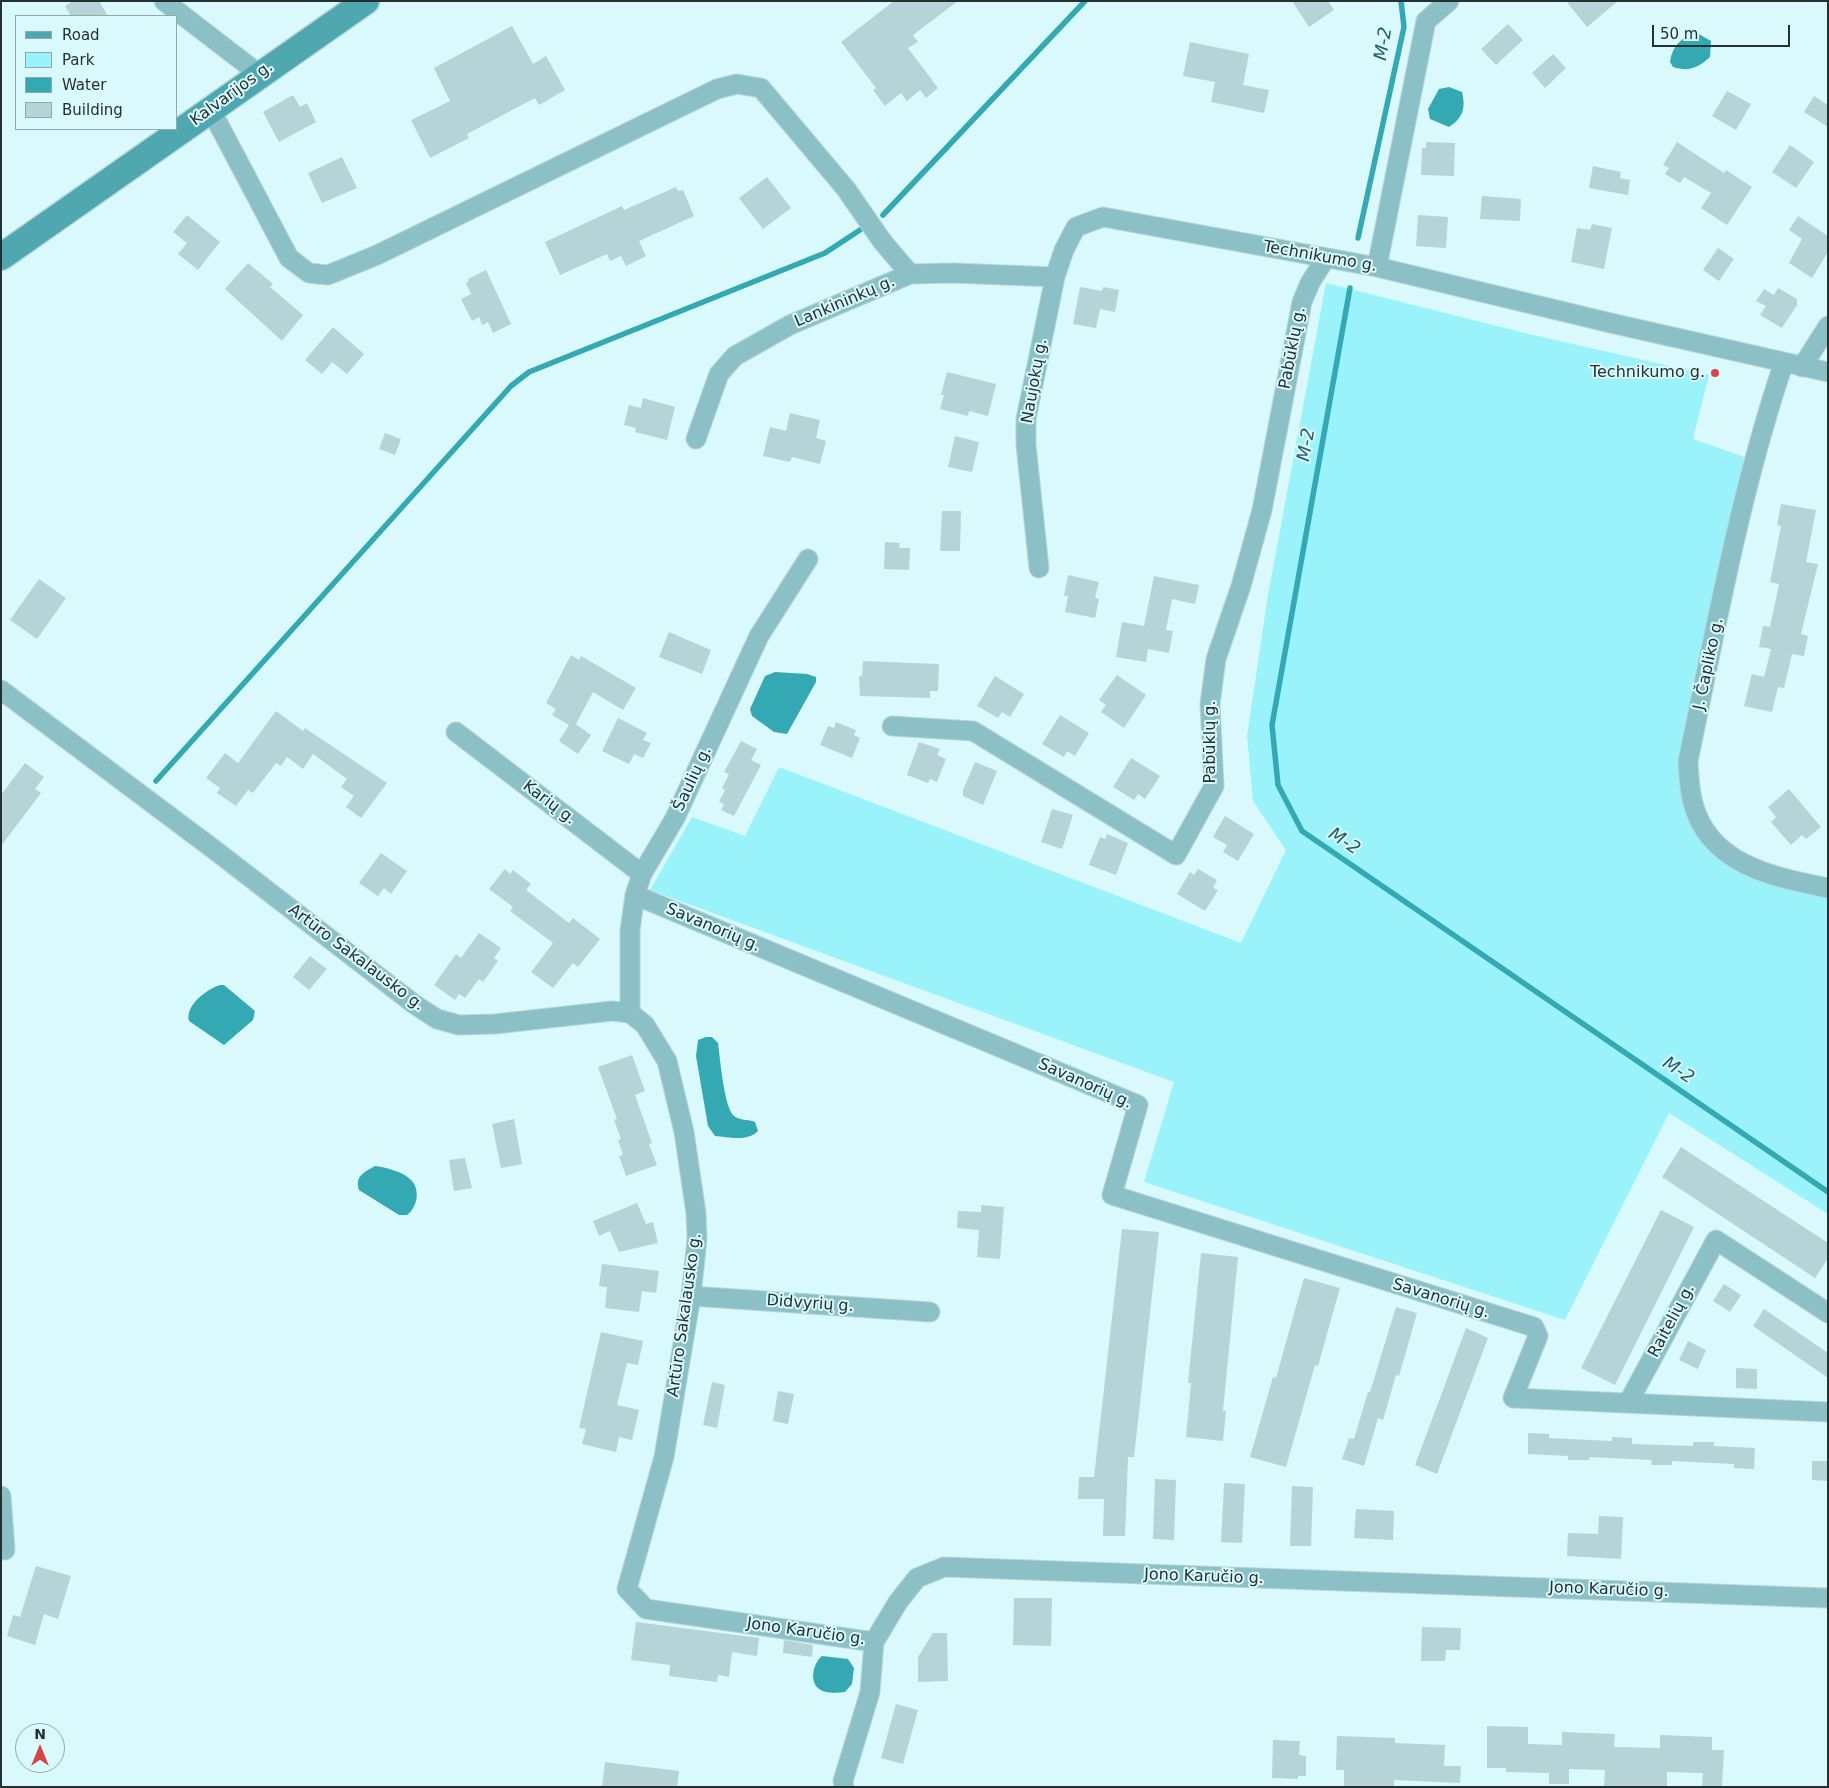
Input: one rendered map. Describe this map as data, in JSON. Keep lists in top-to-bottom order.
{
  "streets": {
    "main road": ["Kalvarijos g."],
    "street": [
      "Technikumo g.",
      "Lankininkų g.",
      "Pabūklų g.",
      "Naujokų g.",
      "J. Čapliko g.",
      "Šaulių g.",
      "Karių g.",
      "Savanorių g.",
      "Artūro Sakalausko g.",
      "Didvyrių g.",
      "Raitelių g.",
      "Jono Karučio g."
    ]
  },
  "crossings": [
    ["Technikumo g.", "Pabūklų g."],
    ["Technikumo g.", "Naujokų g."],
    ["Technikumo g.", "J. Čapliko g."],
    ["Lankininkų g.", "Naujokų g."],
    ["Šaulių g.", "Karių g."],
    ["Šaulių g.", "Savanorių g."],
    ["Šaulių g.", "Artūro Sakalausko g."],
    ["Savanorių g.", "Raitelių g."],
    ["Artūro Sakalausko g.", "Didvyrių g."],
    ["Artūro Sakalausko g.", "Jono Karučio g."]
  ],
  "water": ["M-2"],
  "places": ["Technikumo g."],
  "legend": [
    "Road",
    "Park",
    "Water",
    "Building"
  ],
  "scale_bar": "50 m",
  "north": "top"
}
